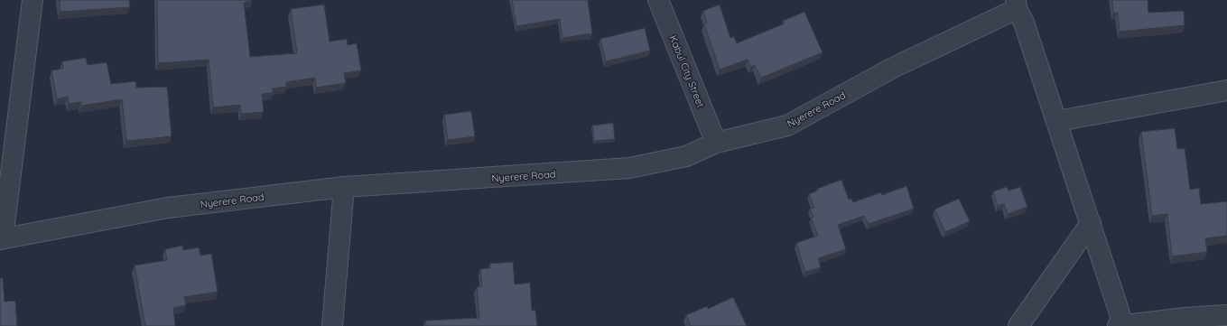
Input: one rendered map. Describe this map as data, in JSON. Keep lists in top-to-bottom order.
{
  "streets": {
    "street": ["Kabul City Street", "Nyerere Road"]
  },
  "crossings": [
    ["Kabul City Street", "Nyerere Road"]
  ]
}
